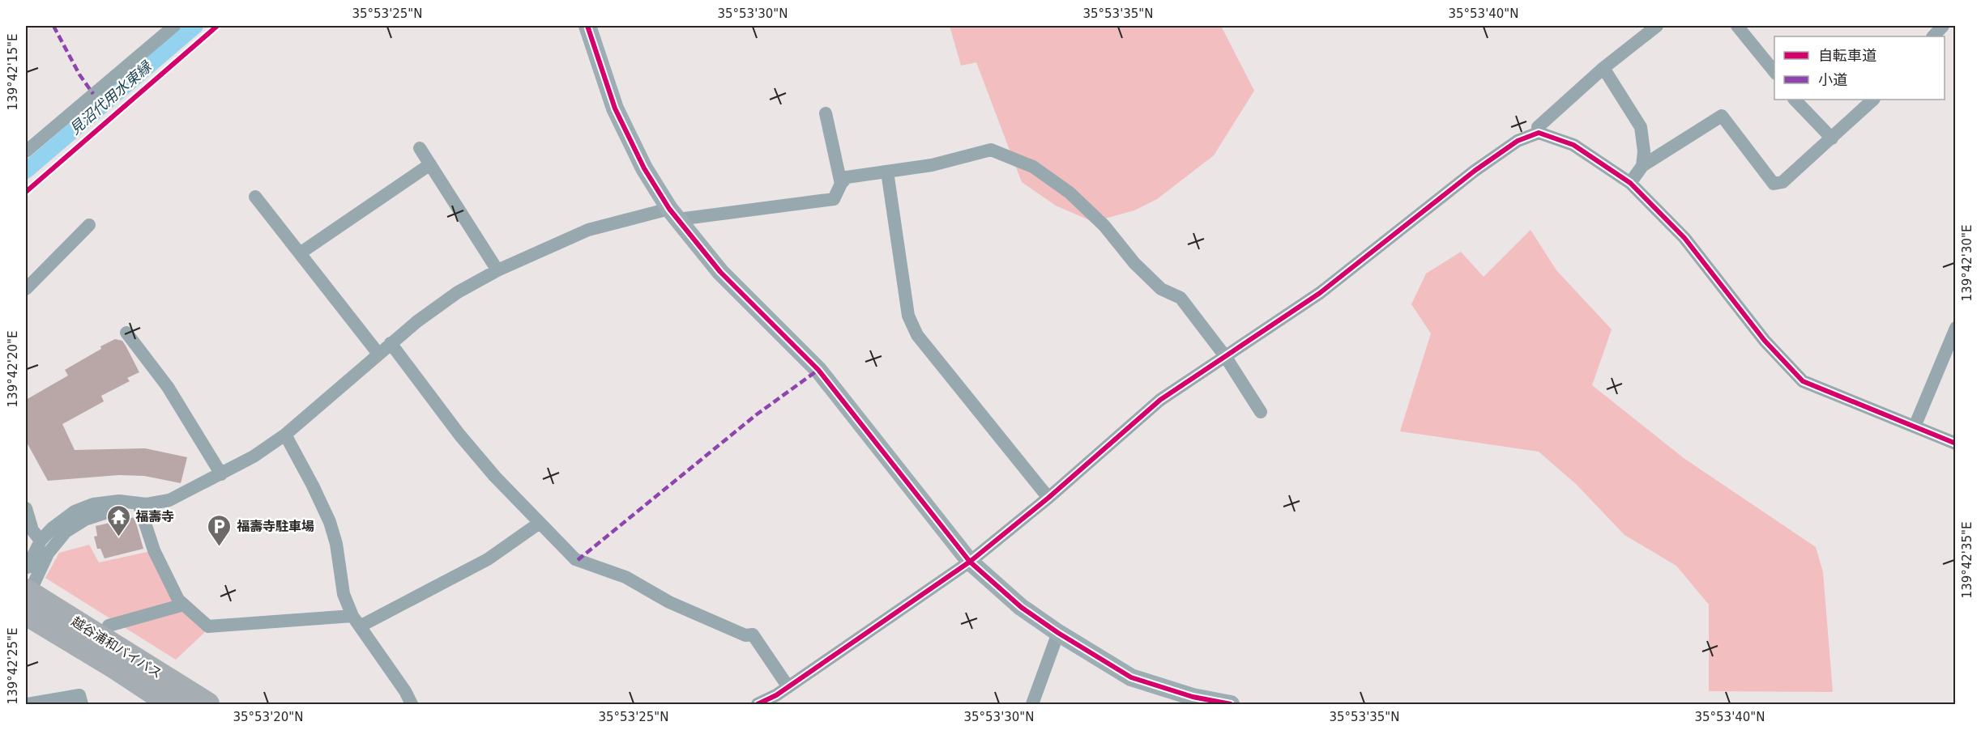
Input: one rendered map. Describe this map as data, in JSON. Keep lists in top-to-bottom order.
{
  "streets": {
    "highway": ["越谷浦和バイパス"]
  },
  "water": ["見沼代用水東縁"],
  "places": {
    "temple": ["福壽寺"],
    "parking": ["福壽寺駐車場"]
  },
  "legend": ["自転車道", "小道"],
  "coordinates": [
    "35°53'25\"N",
    "35°53'30\"N",
    "35°53'35\"N",
    "35°53'40\"N",
    "139°42'15\"E",
    "139°42'30\"E",
    "139°42'20\"E",
    "139°42'35\"E",
    "139°42'25\"E",
    "35°53'20\"N"
  ]
}
